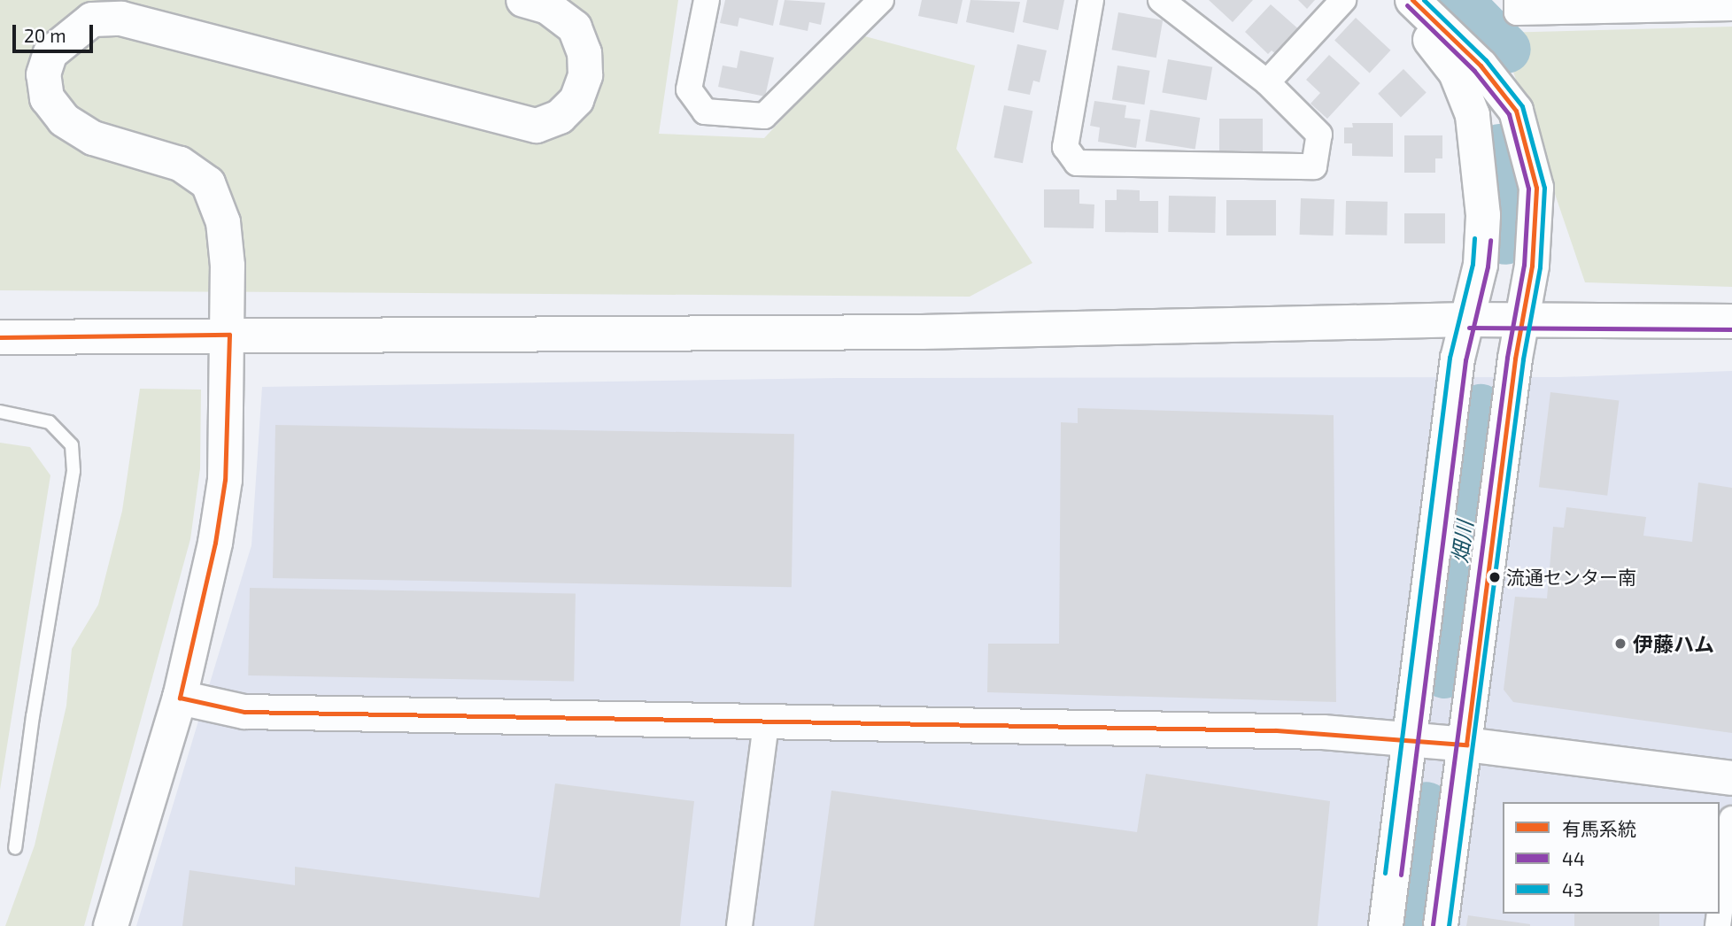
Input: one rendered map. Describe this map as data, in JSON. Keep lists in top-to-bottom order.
{
  "water": ["畑川"],
  "places": ["流通センター南", "伊藤ハム"],
  "lines": ["transit line 有馬系統", "transit line 43", "transit line 44"],
  "legend": ["有馬系統", "44", "43"],
  "scale_bar": "20 m"
}
